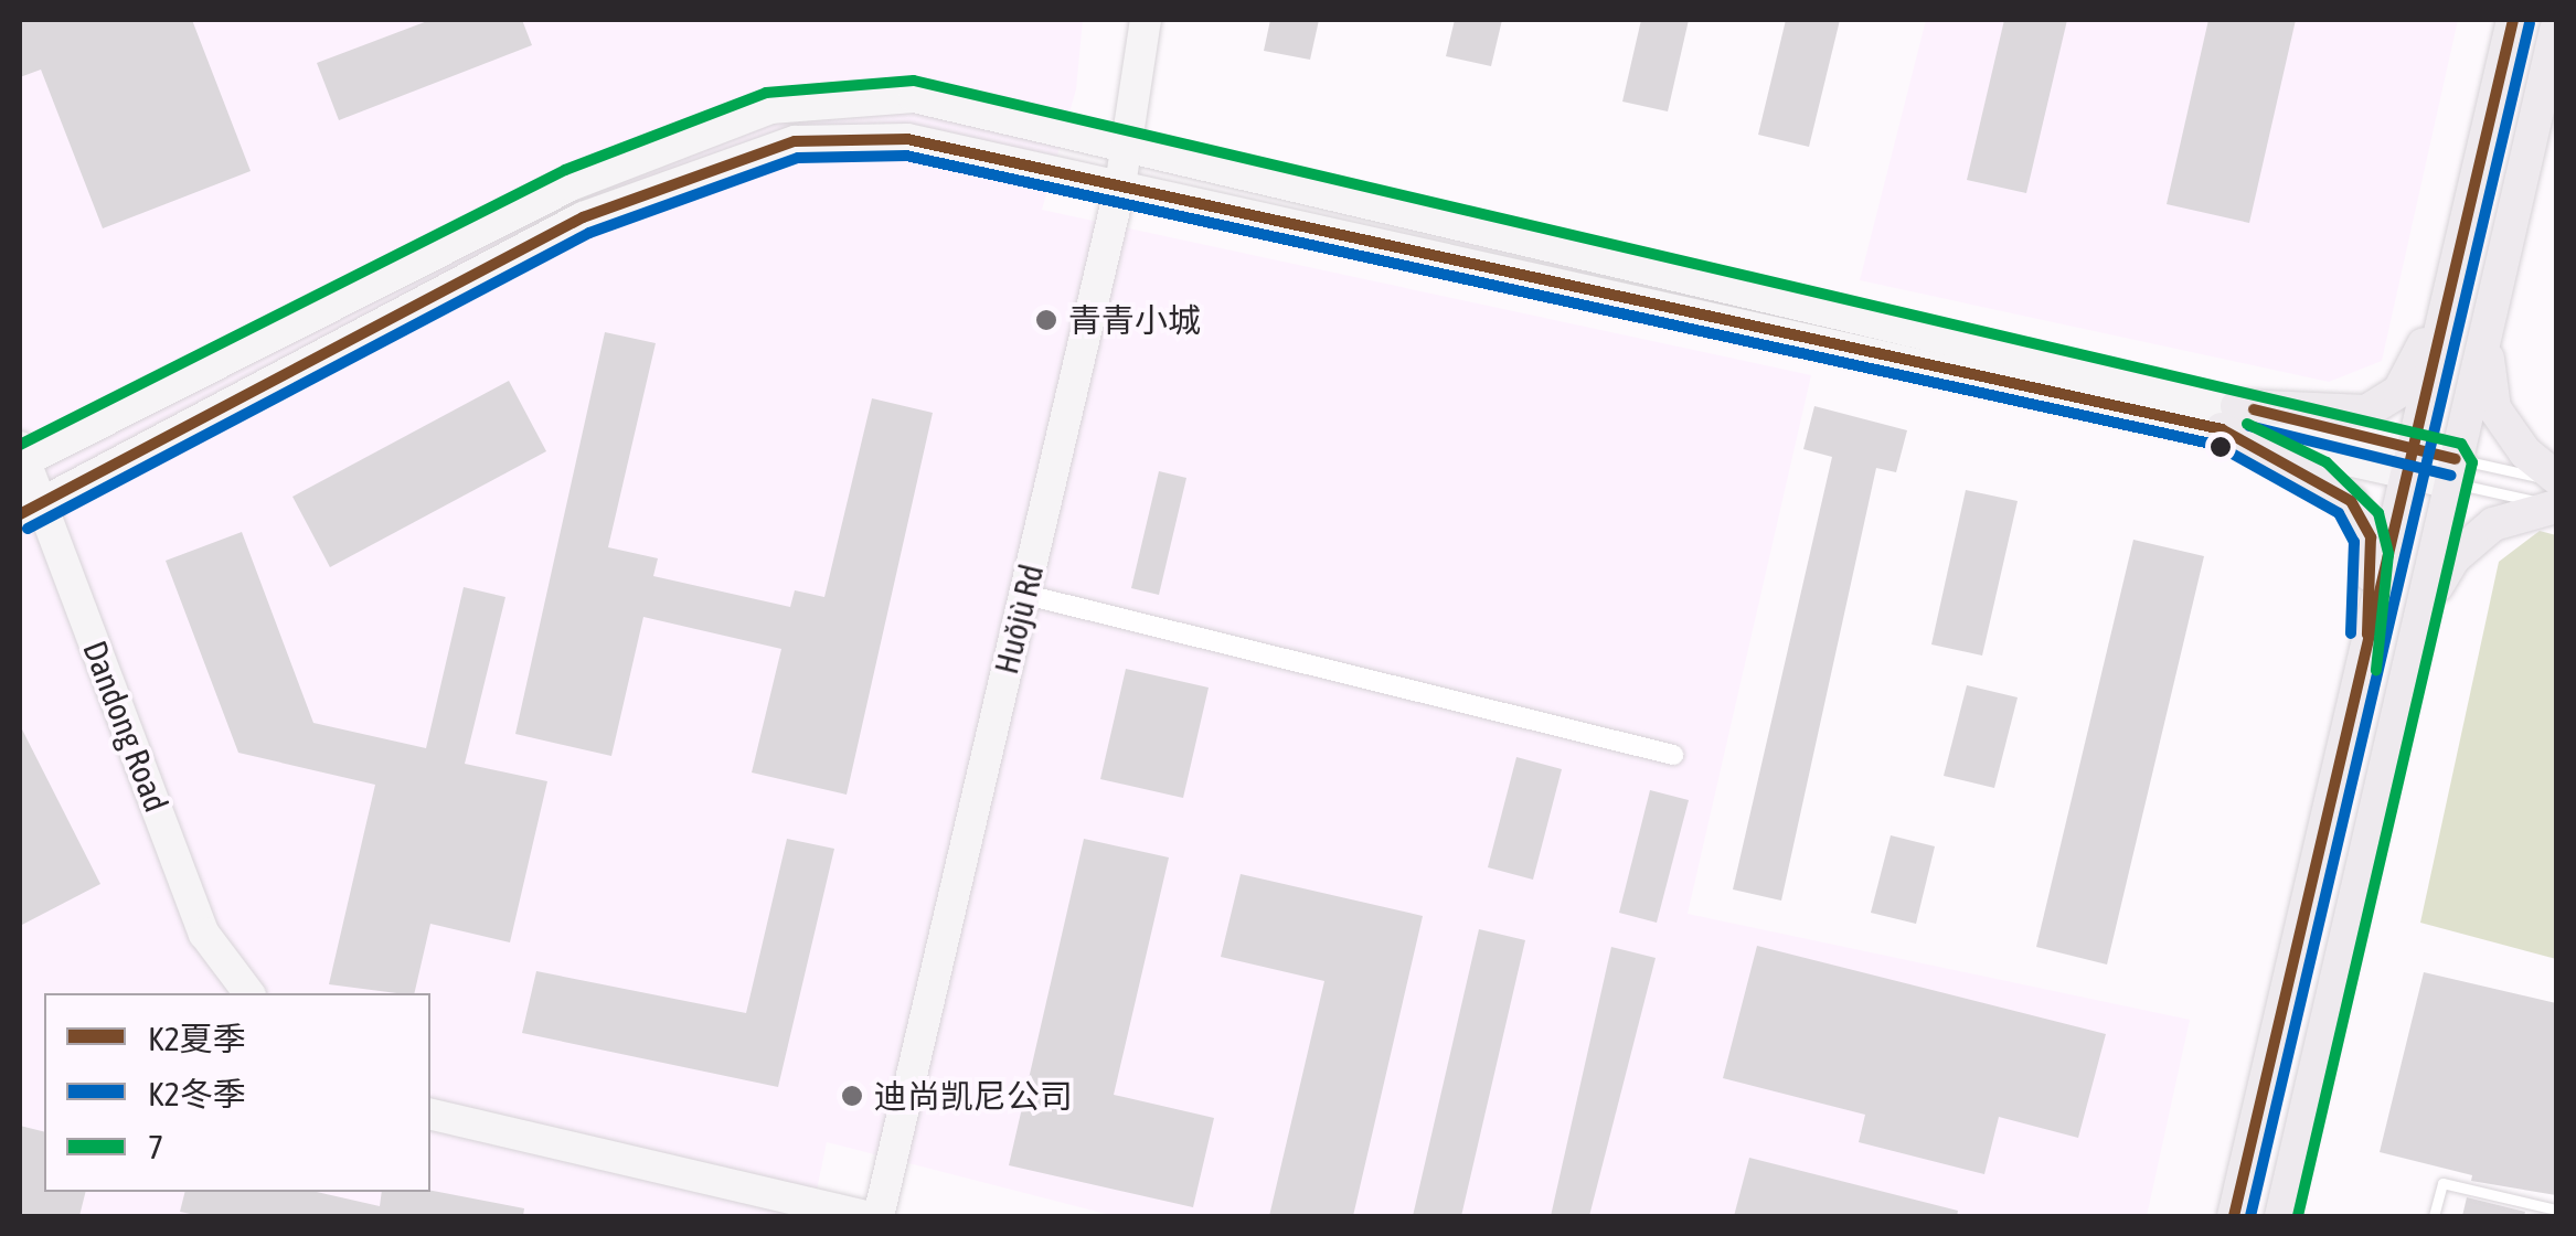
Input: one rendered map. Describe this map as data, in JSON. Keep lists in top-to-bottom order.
{
  "streets": {
    "main road": ["Huǒjù Rd", "Dandong Road"]
  },
  "places": ["青青小城", "迪尚凯尼公司"],
  "lines": ["transit line K2夏季", "transit line K2冬季", "transit line 7"],
  "legend": ["K2夏季", "K2冬季", "7"]
}
